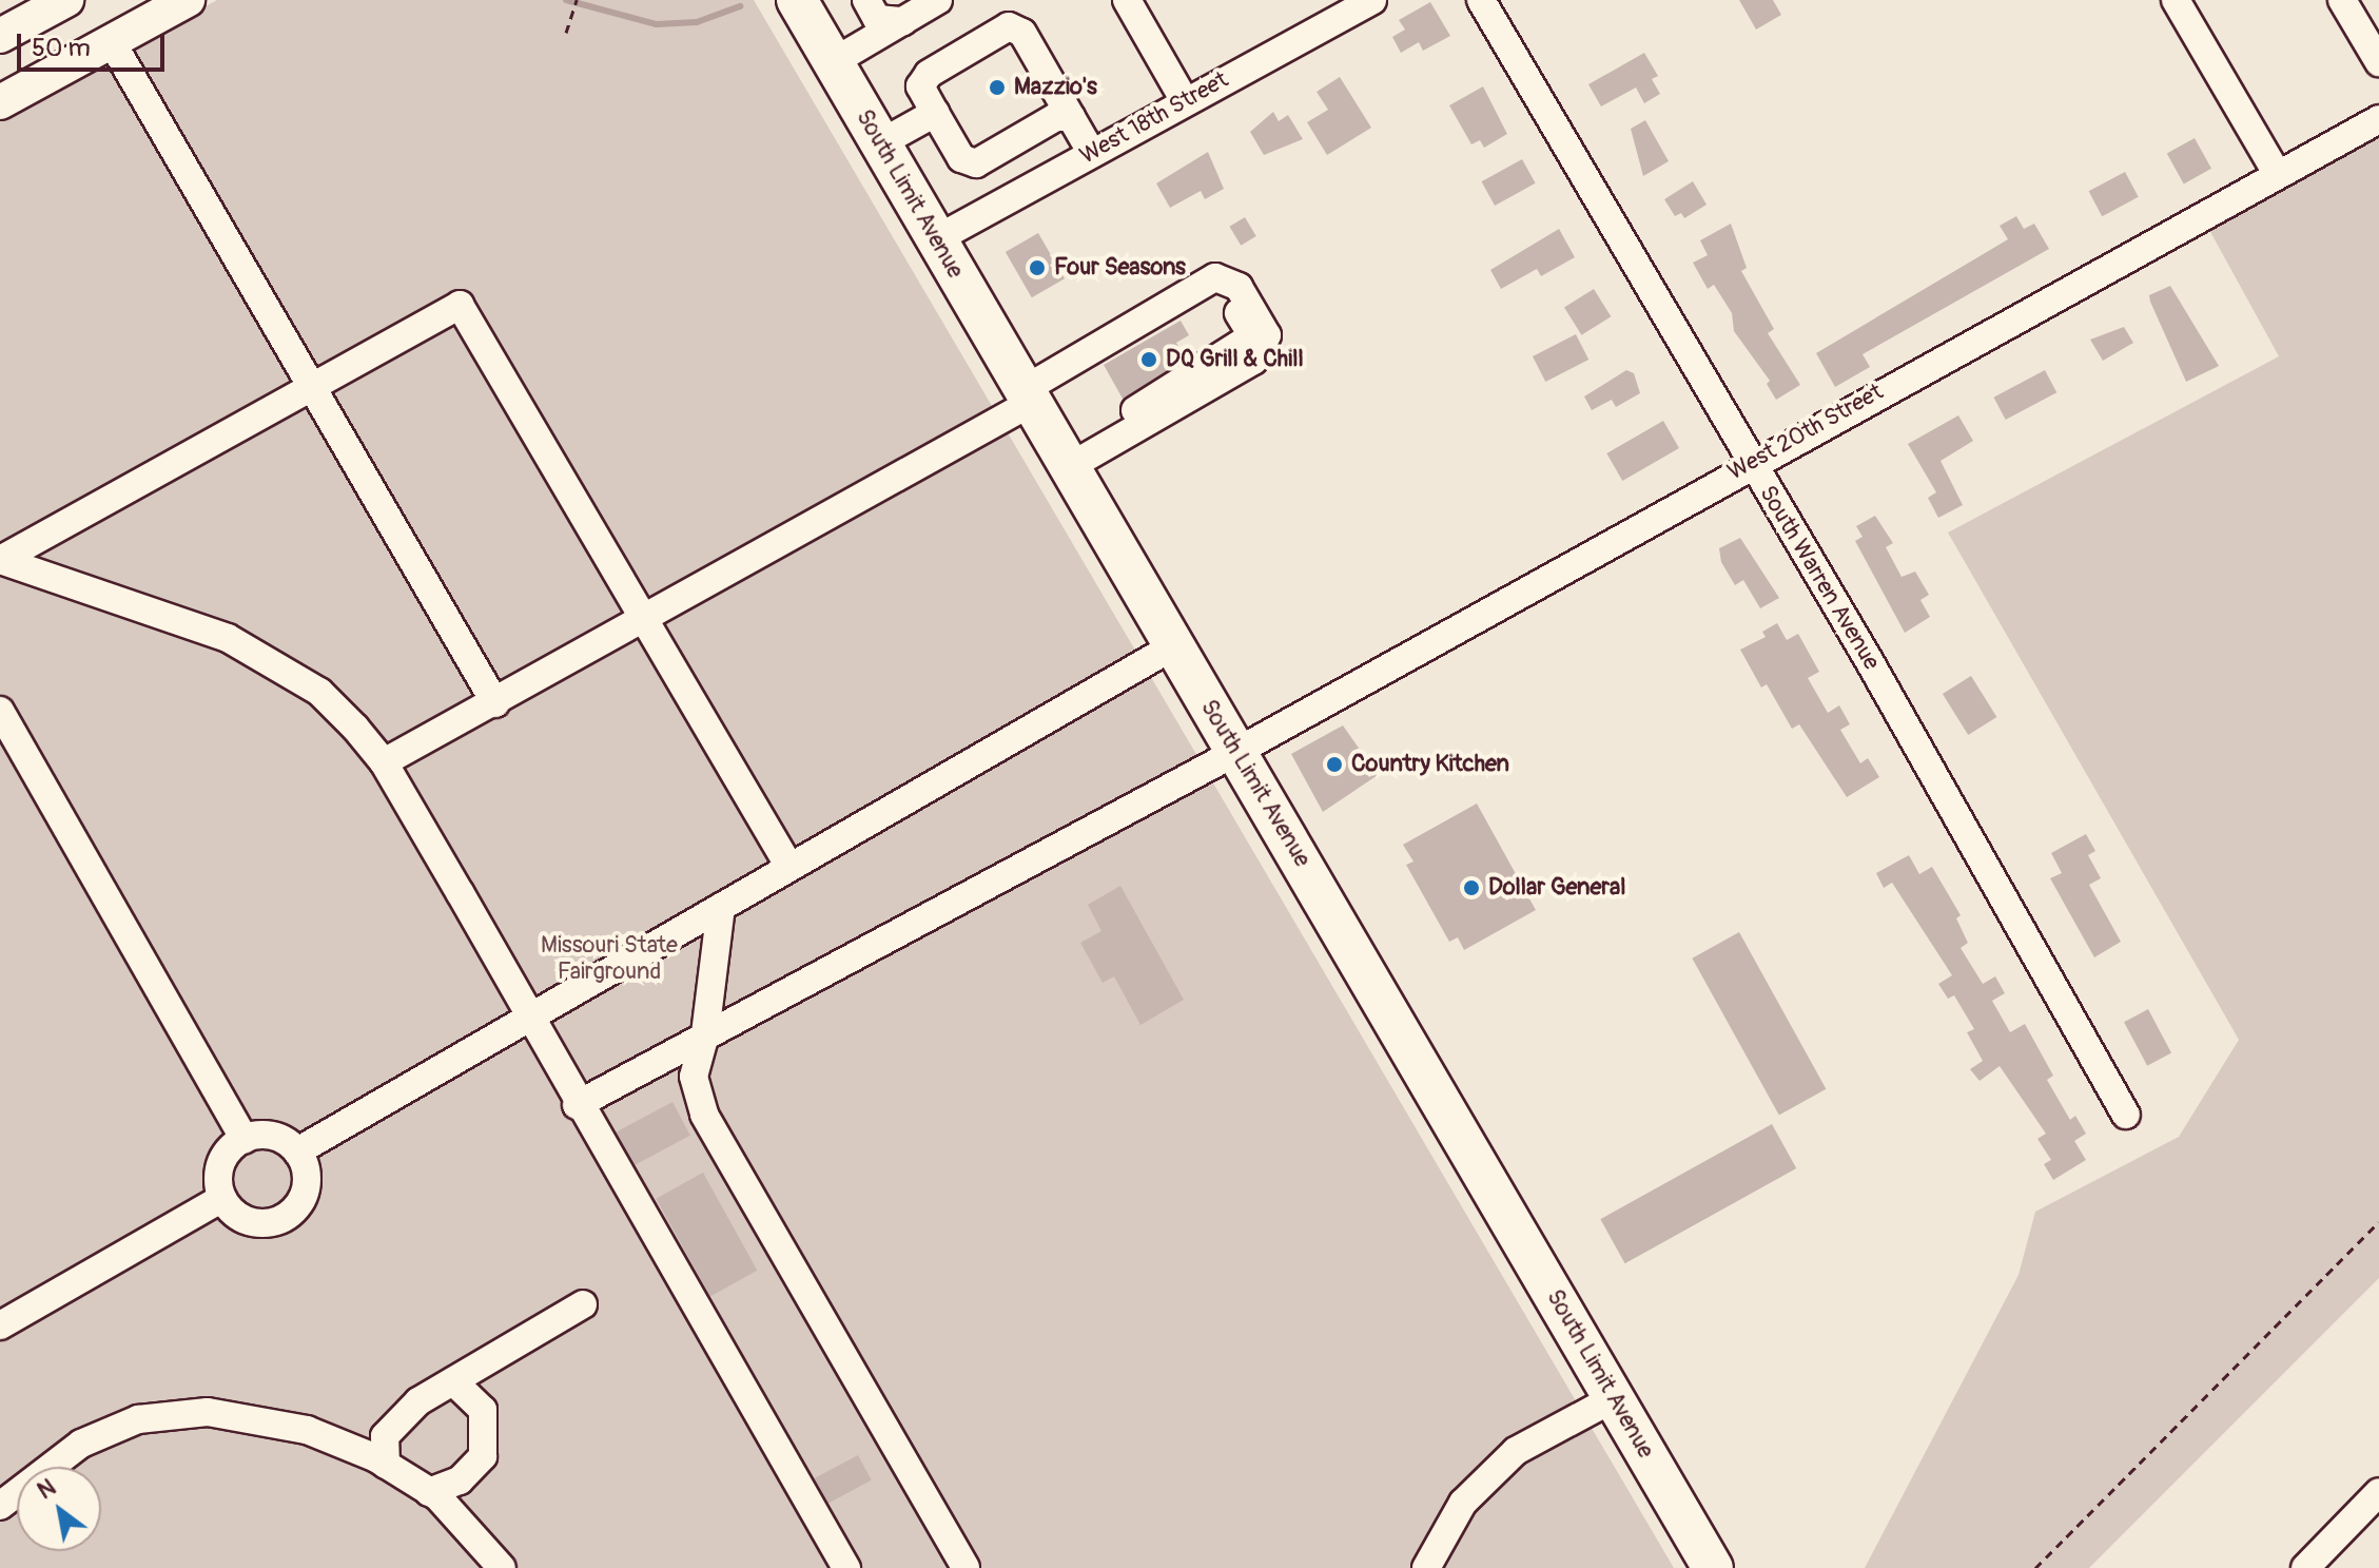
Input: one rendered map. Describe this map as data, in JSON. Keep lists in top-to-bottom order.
{
  "streets": {
    "highway": ["South Limit Avenue"],
    "street": ["West 18th Street", "West 20th Street", "South Warren Avenue"]
  },
  "crossings": [
    ["West 18th Street", "South Limit Avenue"],
    ["South Limit Avenue", "West 20th Street"],
    ["West 20th Street", "South Warren Avenue"]
  ],
  "parks": ["Missouri State Fairground"],
  "places": [
    "Mazzio's",
    "Four Seasons",
    "DQ Grill & Chill",
    "Country Kitchen",
    "Dollar General"
  ],
  "scale_bar": "50 m",
  "north": "top left"
}
